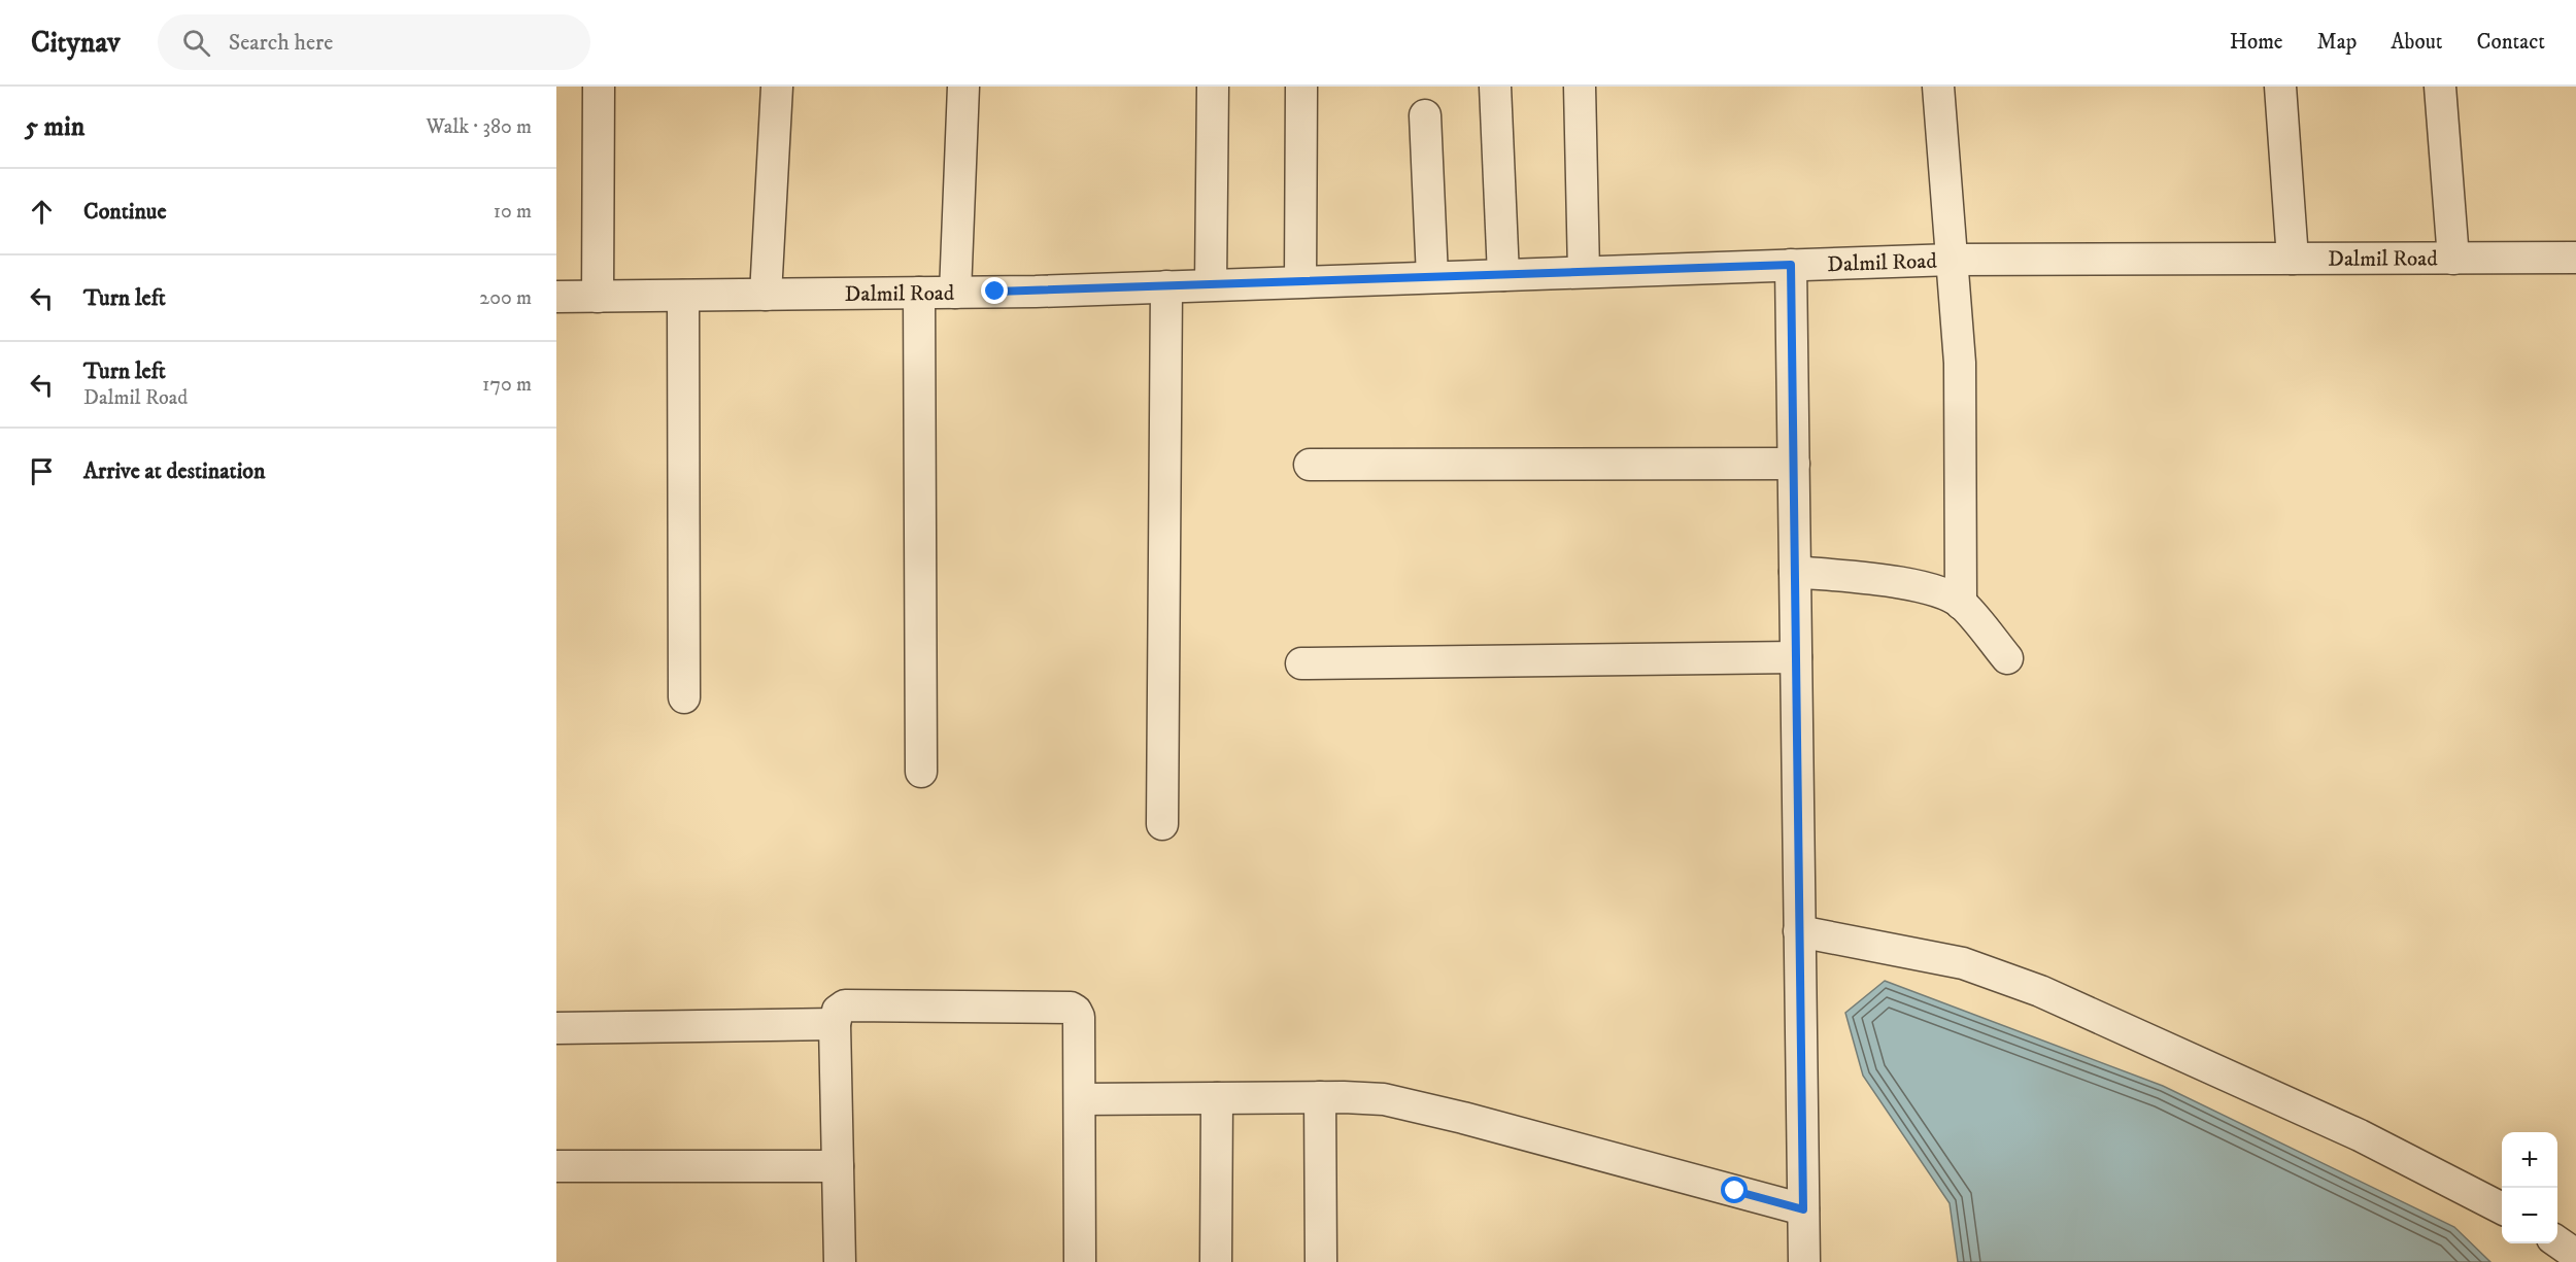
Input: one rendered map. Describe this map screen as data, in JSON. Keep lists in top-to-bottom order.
{
  "streets": {
    "street": ["Dalmil Road"]
  },
  "page": {
    "header": "Citynav",
    "search": "Search here",
    "nav": [
      "Home",
      "Map",
      "About",
      "Contact"
    ],
    "heading": ["5 min", "Walk · 380 m"],
    "list": [
      ["Continue", "10 m"],
      ["Turn left", "200 m"],
      ["Turn left", "Dalmil Road", "170 m"],
      "Arrive at destination"
    ],
    "map_buttons": ["+", "−"]
  }
}
